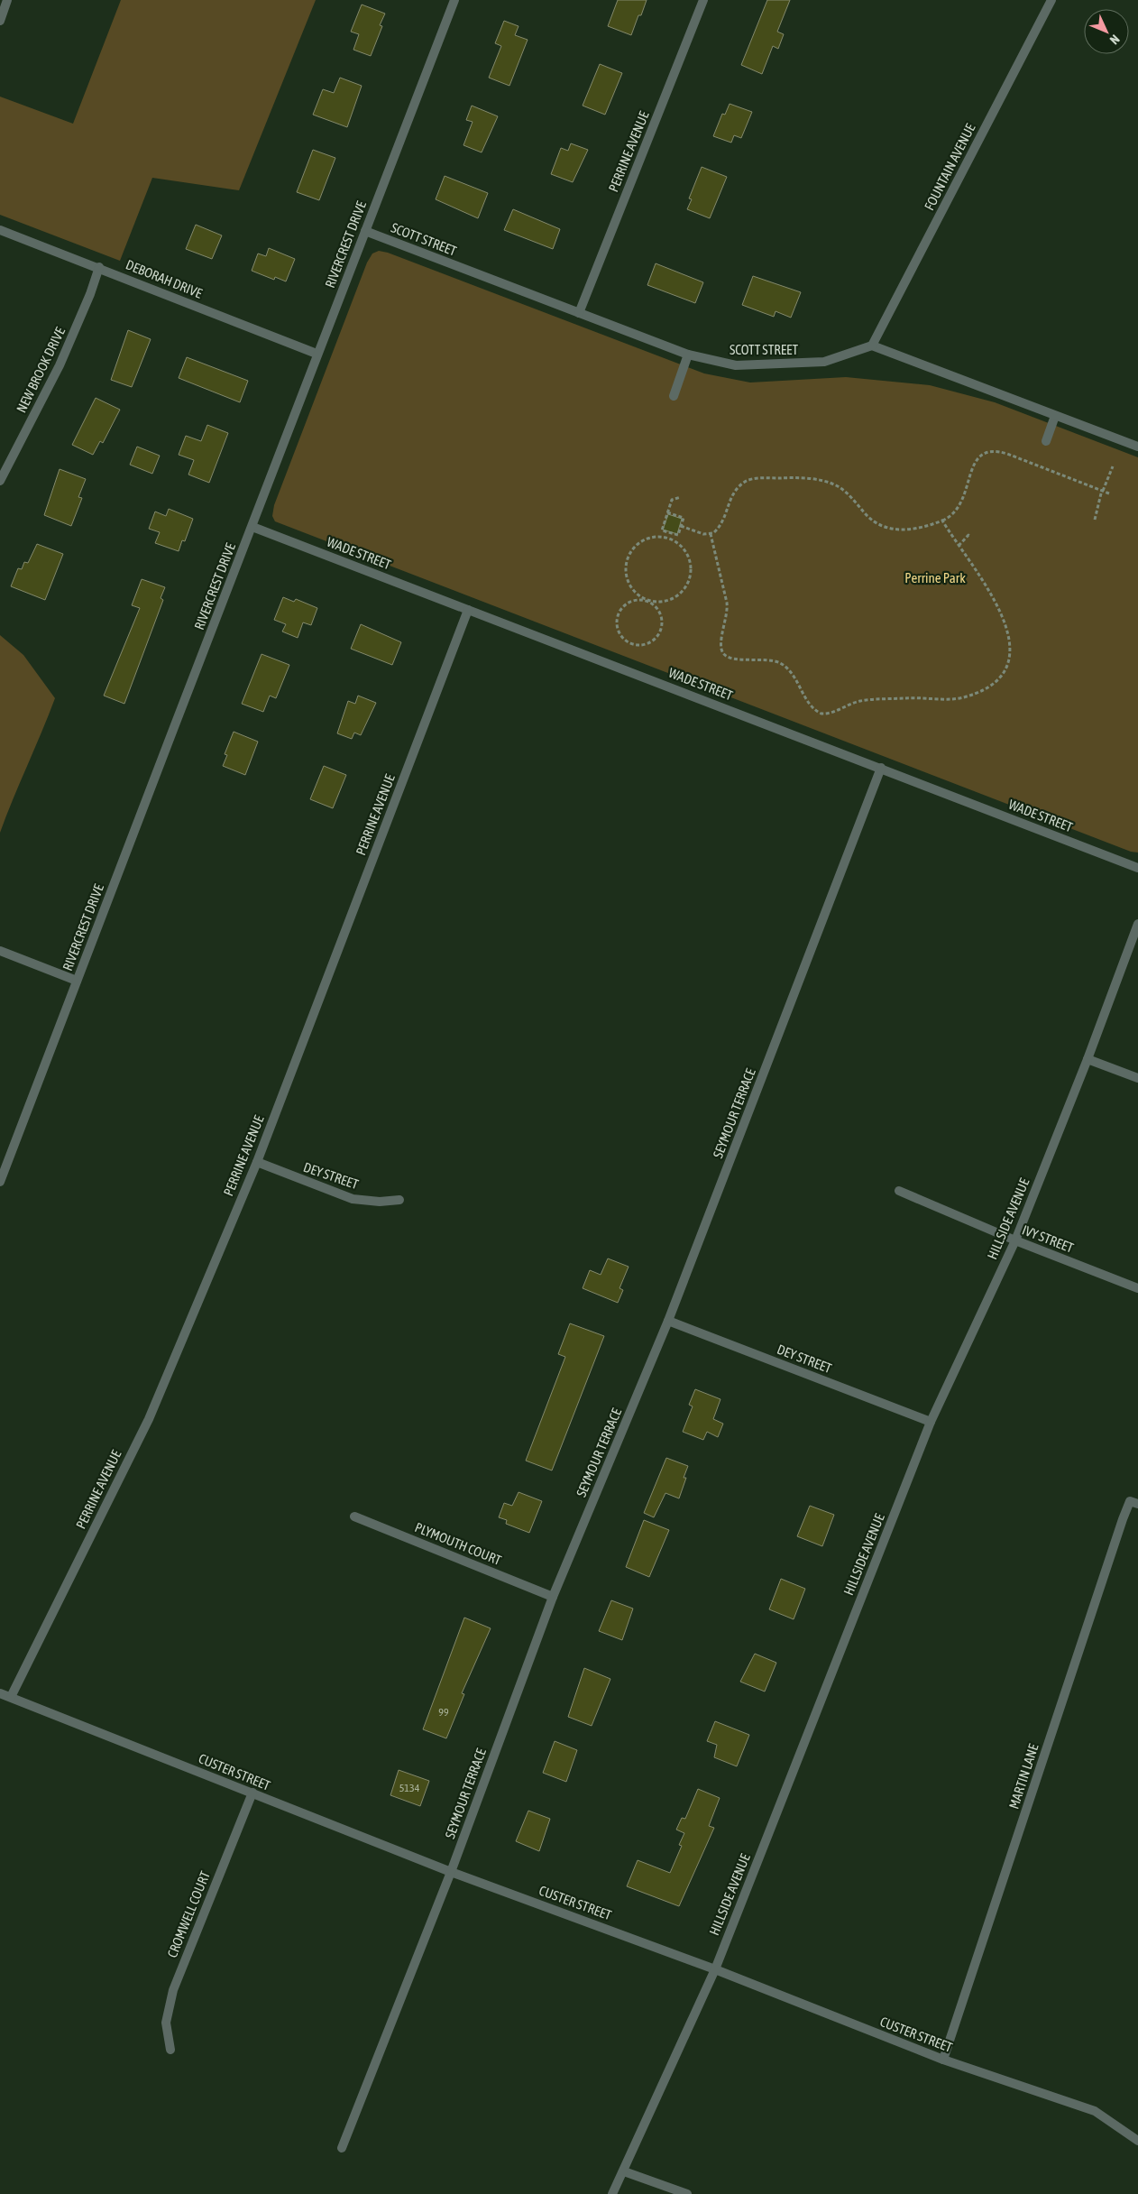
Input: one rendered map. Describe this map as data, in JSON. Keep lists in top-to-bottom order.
{
  "streets": {
    "street": [
      "PERRINE AVENUE",
      "FOUNTAIN AVENUE",
      "SCOTT STREET",
      "RIVERCREST DRIVE",
      "DEBORAH DRIVE",
      "NEW BROOK DRIVE",
      "WADE STREET",
      "SEYMOUR TERRACE",
      "DEY STREET",
      "HILLSIDE AVENUE",
      "IVY STREET",
      "PLYMOUTH COURT",
      "CUSTER STREET",
      "MARTIN LANE",
      "CROMWELL COURT"
    ]
  },
  "crossings": [
    ["PERRINE AVENUE", "SCOTT STREET"],
    ["PERRINE AVENUE", "WADE STREET"],
    ["PERRINE AVENUE", "DEY STREET"],
    ["PERRINE AVENUE", "CUSTER STREET"],
    ["FOUNTAIN AVENUE", "SCOTT STREET"],
    ["SCOTT STREET", "RIVERCREST DRIVE"],
    ["RIVERCREST DRIVE", "DEBORAH DRIVE"],
    ["RIVERCREST DRIVE", "WADE STREET"],
    ["DEBORAH DRIVE", "NEW BROOK DRIVE"],
    ["WADE STREET", "SEYMOUR TERRACE"],
    ["SEYMOUR TERRACE", "DEY STREET"],
    ["SEYMOUR TERRACE", "PLYMOUTH COURT"],
    ["SEYMOUR TERRACE", "CUSTER STREET"],
    ["DEY STREET", "HILLSIDE AVENUE"],
    ["HILLSIDE AVENUE", "IVY STREET"],
    ["HILLSIDE AVENUE", "CUSTER STREET"],
    ["CUSTER STREET", "MARTIN LANE"],
    ["CUSTER STREET", "CROMWELL COURT"]
  ],
  "parks": ["Perrine Park"],
  "house_numbers": ["99", "5134"],
  "north": "bottom right"
}
